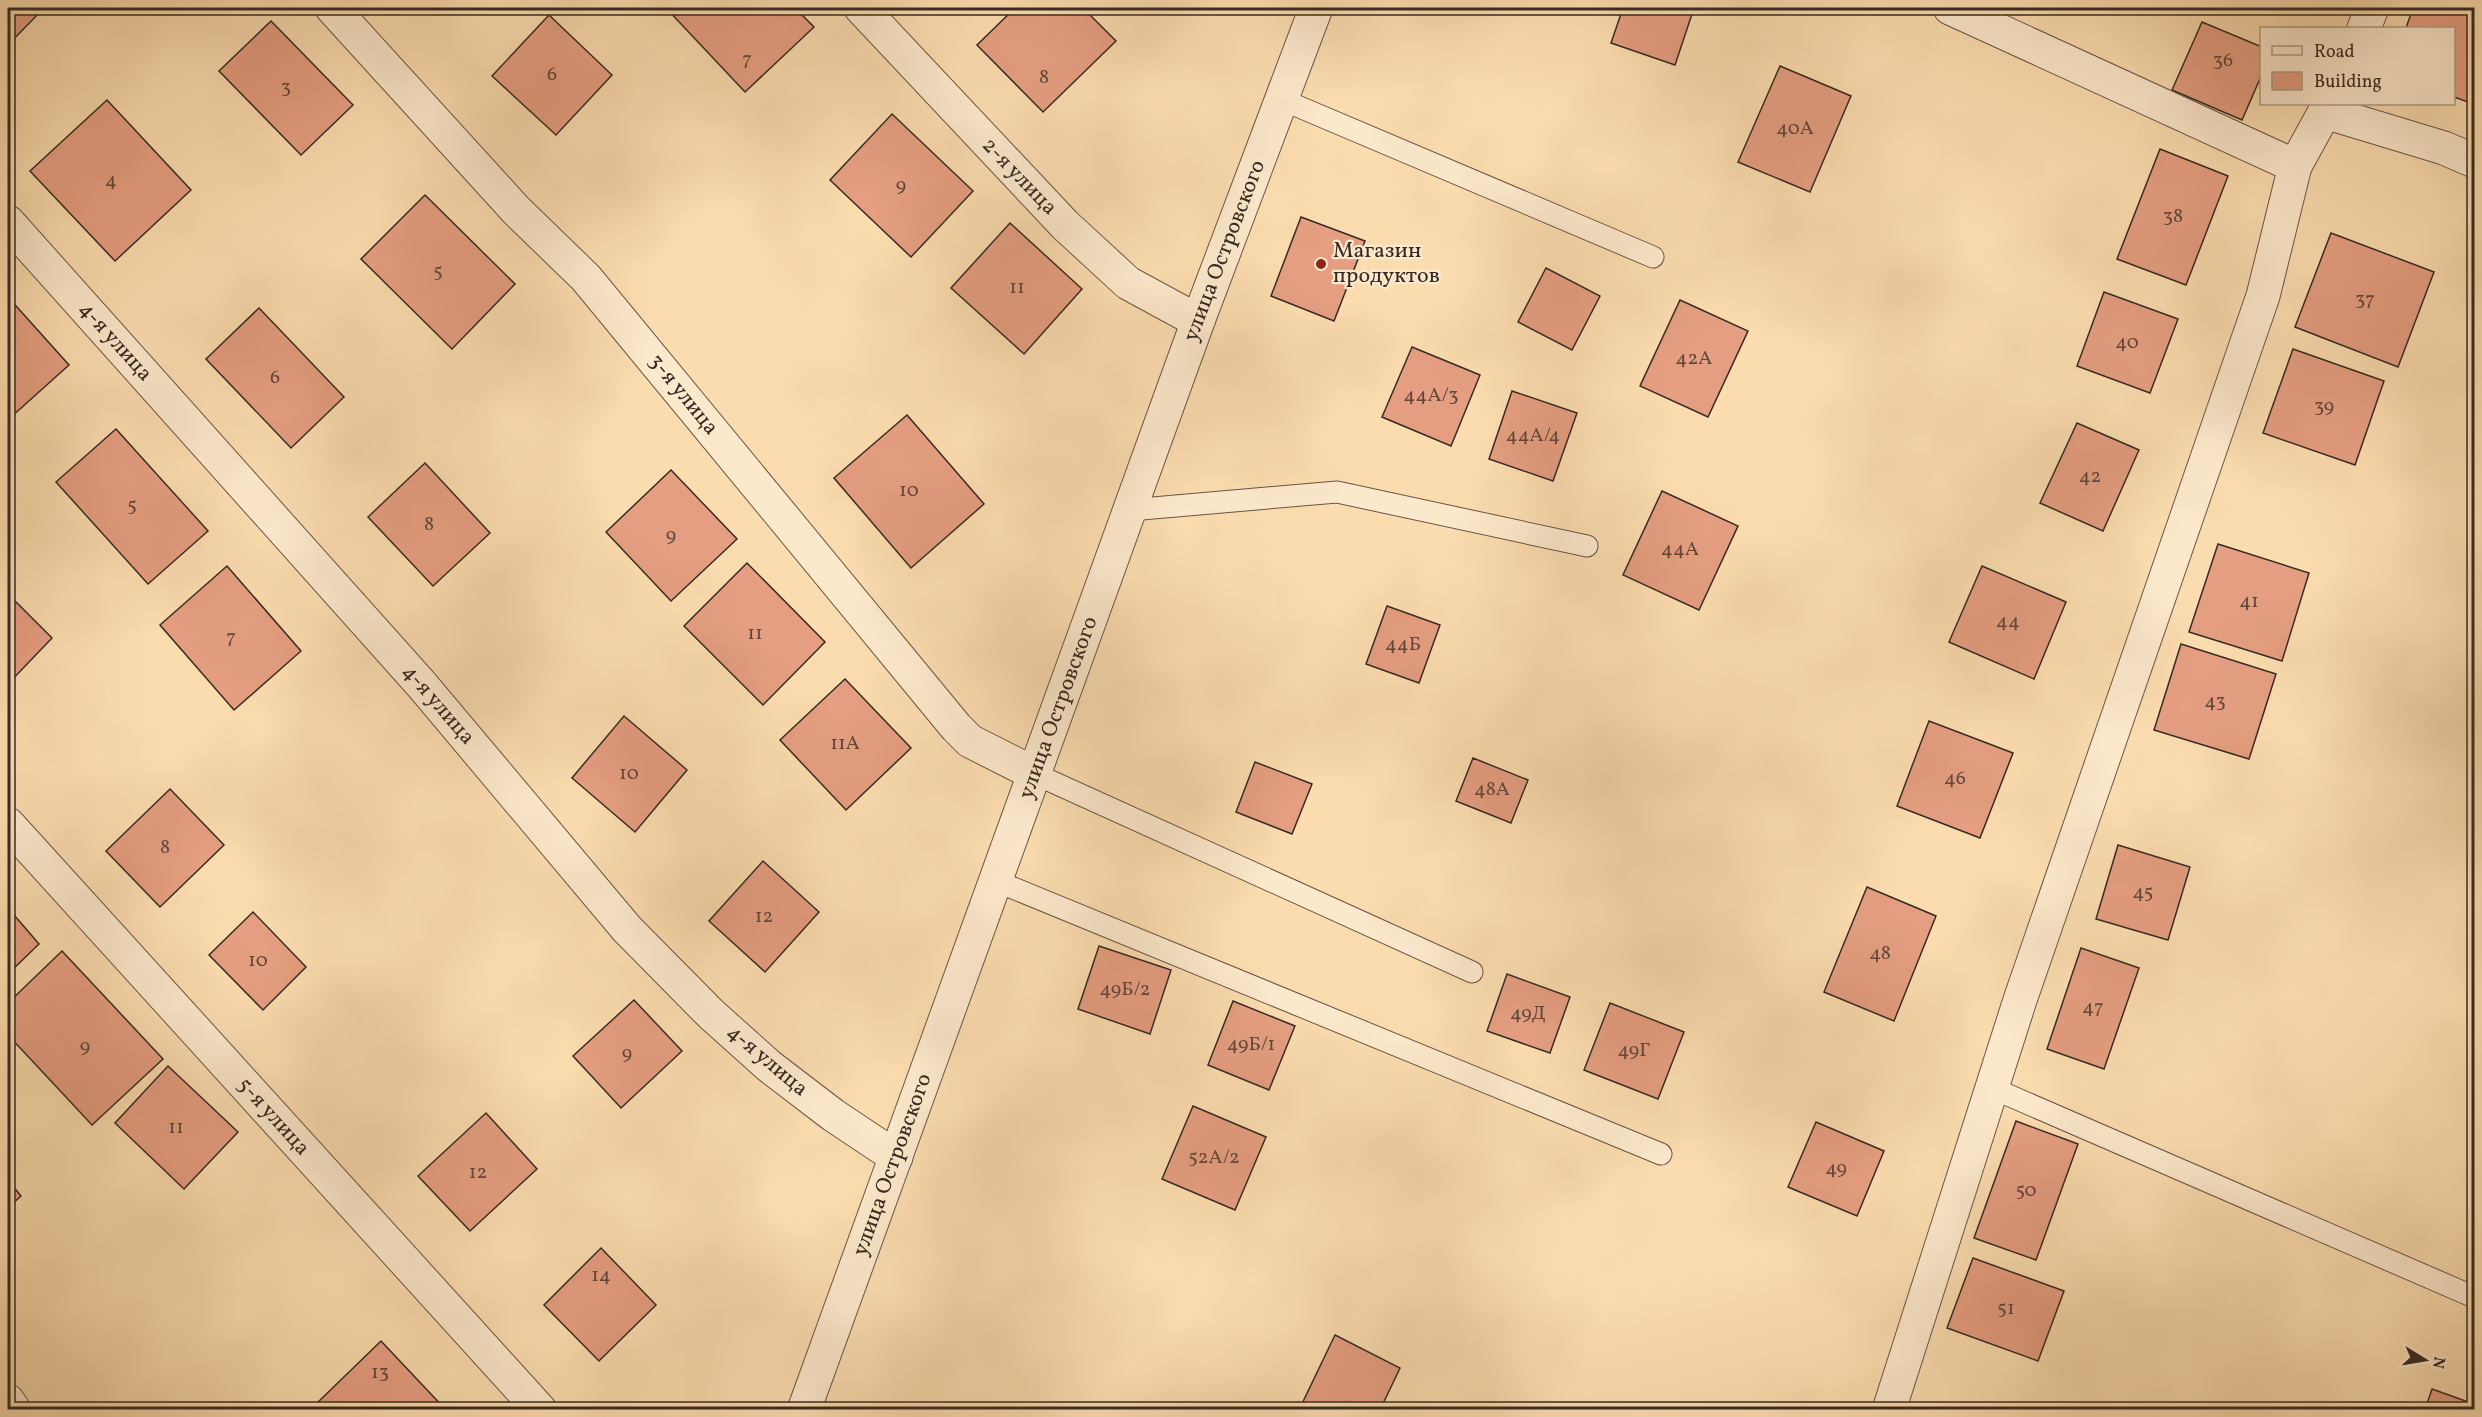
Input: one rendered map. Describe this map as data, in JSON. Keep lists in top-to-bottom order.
{
  "streets": {
    "street": [
      "2-я улица",
      "улица Островского",
      "4-я улица",
      "3-я улица",
      "5-я улица"
    ]
  },
  "crossings": [
    ["2-я улица", "улица Островского"],
    ["улица Островского", "4-я улица"],
    ["улица Островского", "3-я улица"]
  ],
  "places": ["Магазин продуктов"],
  "house_numbers": [
    "7",
    "36",
    "6",
    "8",
    "3",
    "40А",
    "4",
    "9",
    "38",
    "5",
    "11",
    "37",
    "40",
    "42А",
    "6",
    "44А/3",
    "39",
    "44А/4",
    "42",
    "10",
    "5",
    "8",
    "9",
    "44А",
    "41",
    "44",
    "11",
    "7",
    "44Б",
    "43",
    "11А",
    "10",
    "46",
    "48А",
    "8",
    "45",
    "12",
    "48",
    "10",
    "49Б/2",
    "47",
    "49Д",
    "49Б/1",
    "9",
    "49Г",
    "9",
    "11",
    "52А/2",
    "49",
    "12",
    "50",
    "14",
    "51",
    "13"
  ],
  "legend": ["Road", "Building"],
  "north": "right"
}
